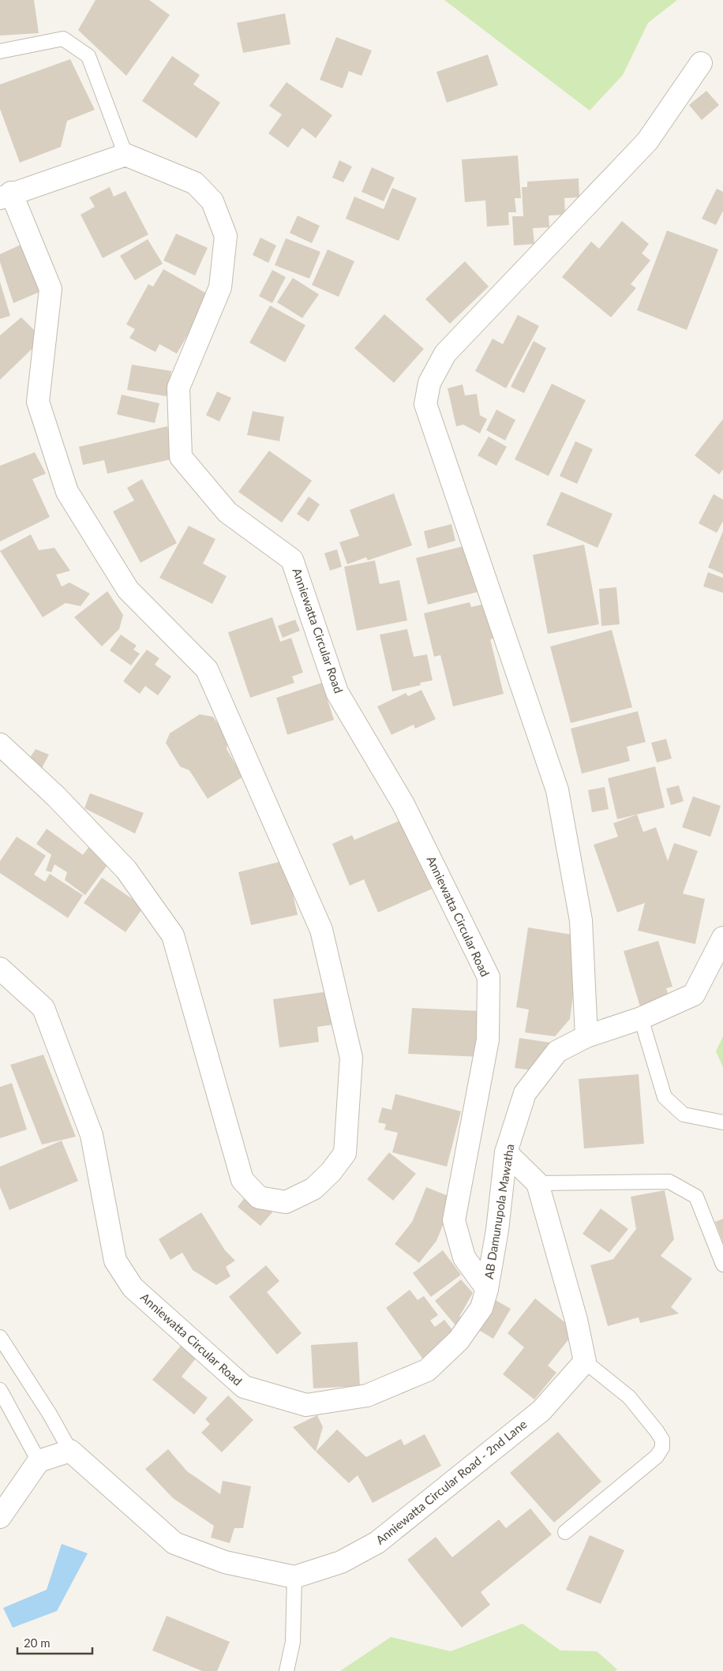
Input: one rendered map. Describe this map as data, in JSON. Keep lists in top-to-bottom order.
{
  "streets": {
    "street": ["Anniewatta Circular Road", "AB Damunupola Mawatha", "Anniewatta Circular Road - 2nd Lane"]
  },
  "crossings": [
    ["Anniewatta Circular Road", "AB Damunupola Mawatha"]
  ],
  "scale_bar": "20 m"
}
